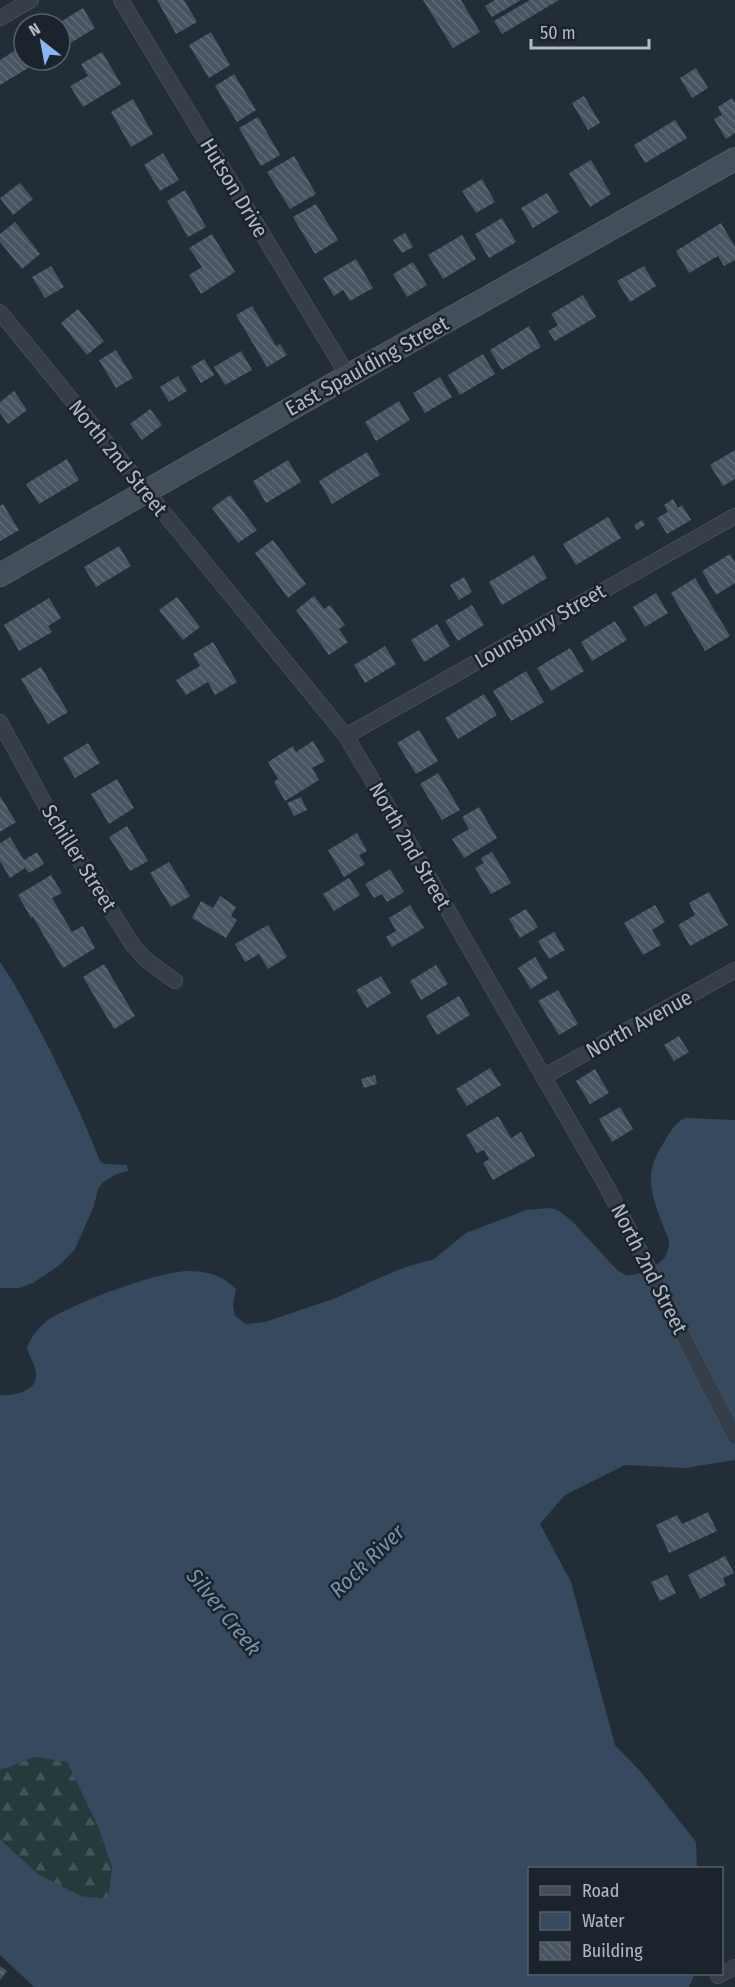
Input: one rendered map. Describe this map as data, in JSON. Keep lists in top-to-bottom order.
{
  "streets": {
    "street": [
      "Hutson Drive",
      "East Spaulding Street",
      "North 2nd Street",
      "Lounsbury Street",
      "Schiller Street",
      "North Avenue"
    ]
  },
  "crossings": [
    ["Hutson Drive", "East Spaulding Street"],
    ["East Spaulding Street", "North 2nd Street"],
    ["North 2nd Street", "Lounsbury Street"],
    ["North 2nd Street", "North Avenue"]
  ],
  "water": ["Rock River", "Silver Creek"],
  "legend": ["Road", "Water", "Building"],
  "scale_bar": "50 m",
  "north": "top left"
}
